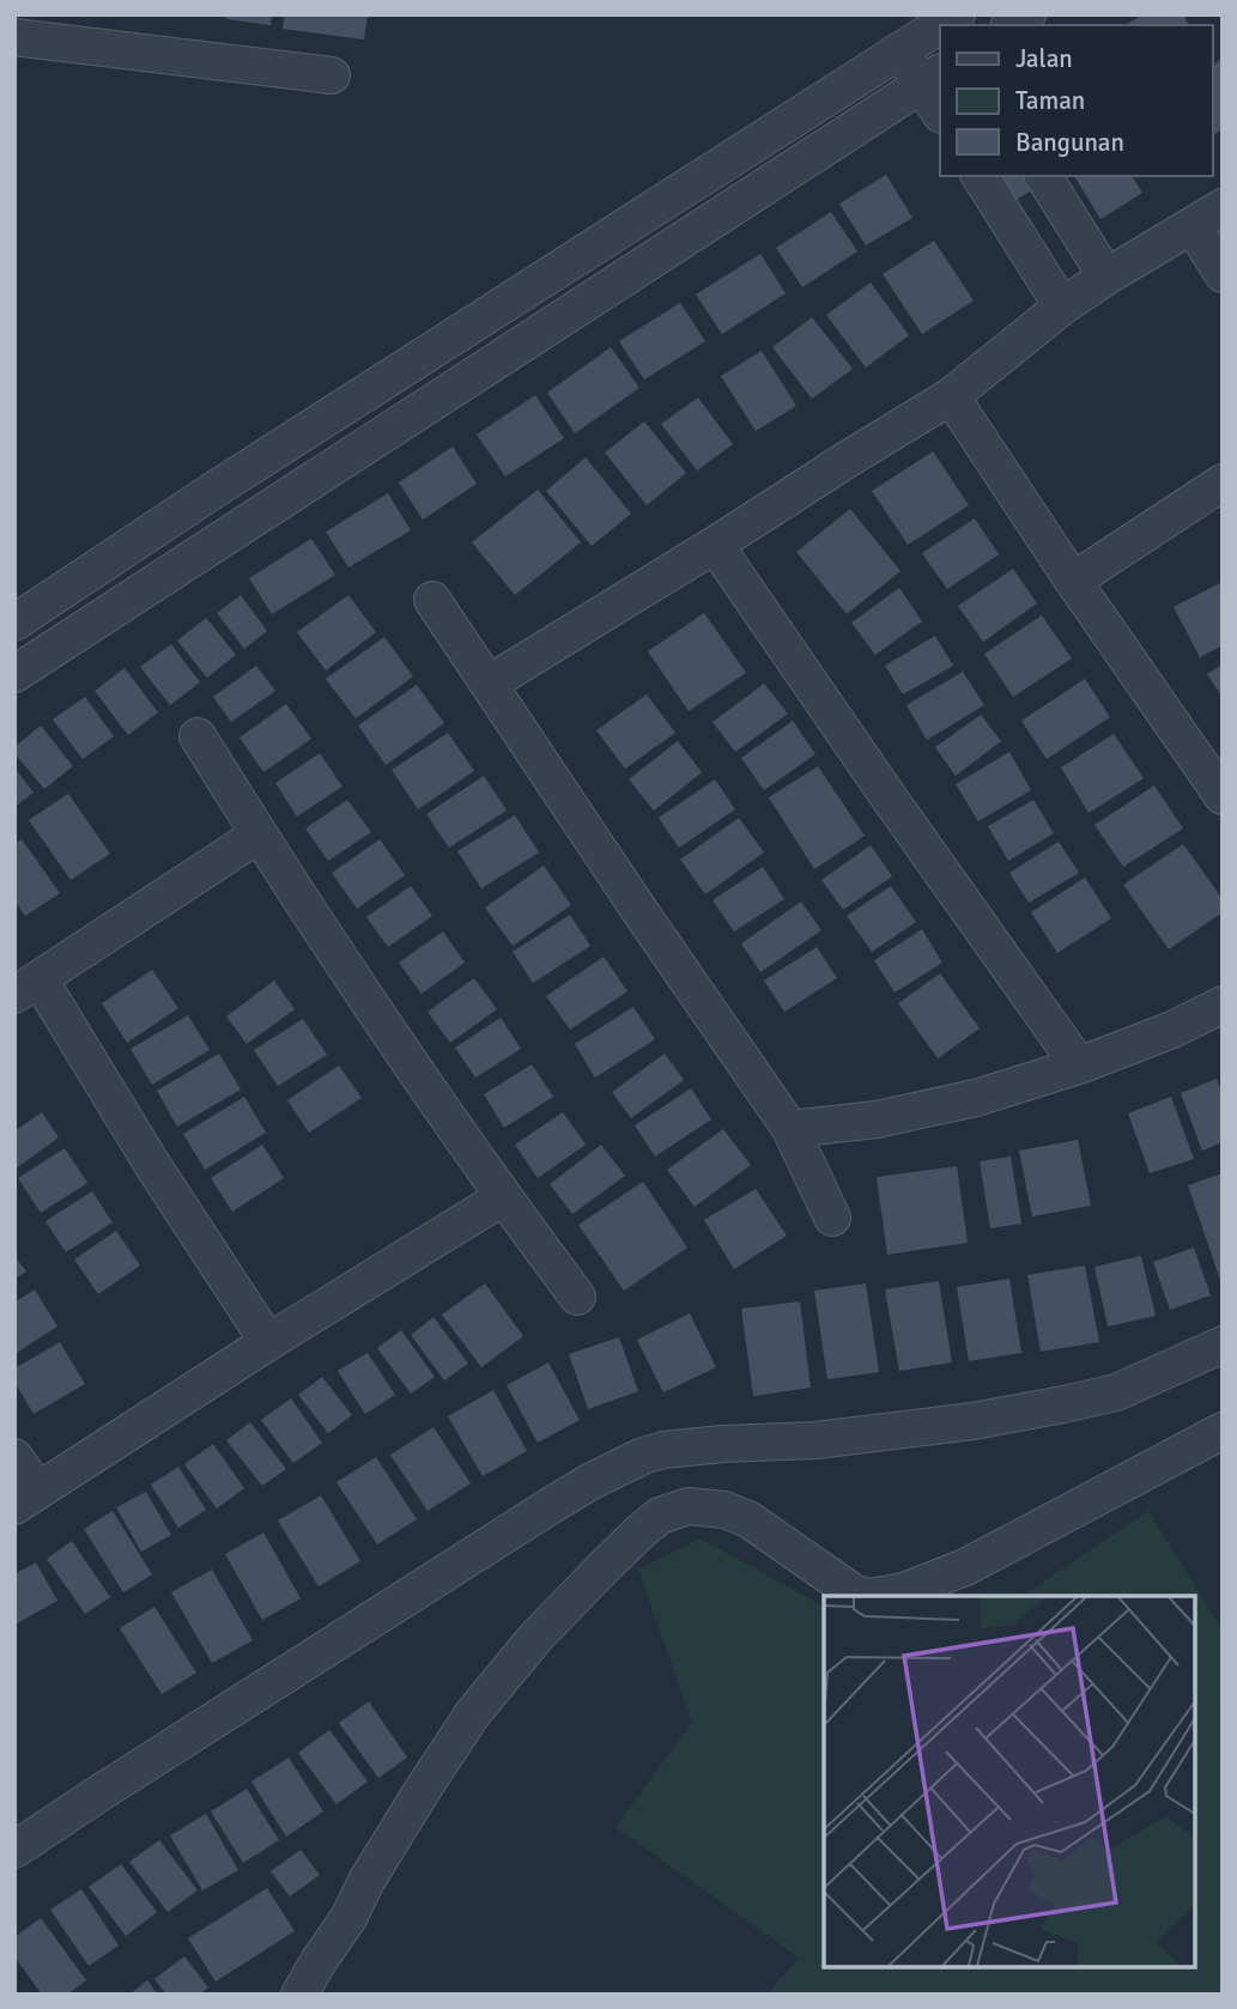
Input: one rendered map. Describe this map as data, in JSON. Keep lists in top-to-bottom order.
{
  "legend": ["Jalan", "Taman", "Bangunan"]
}
